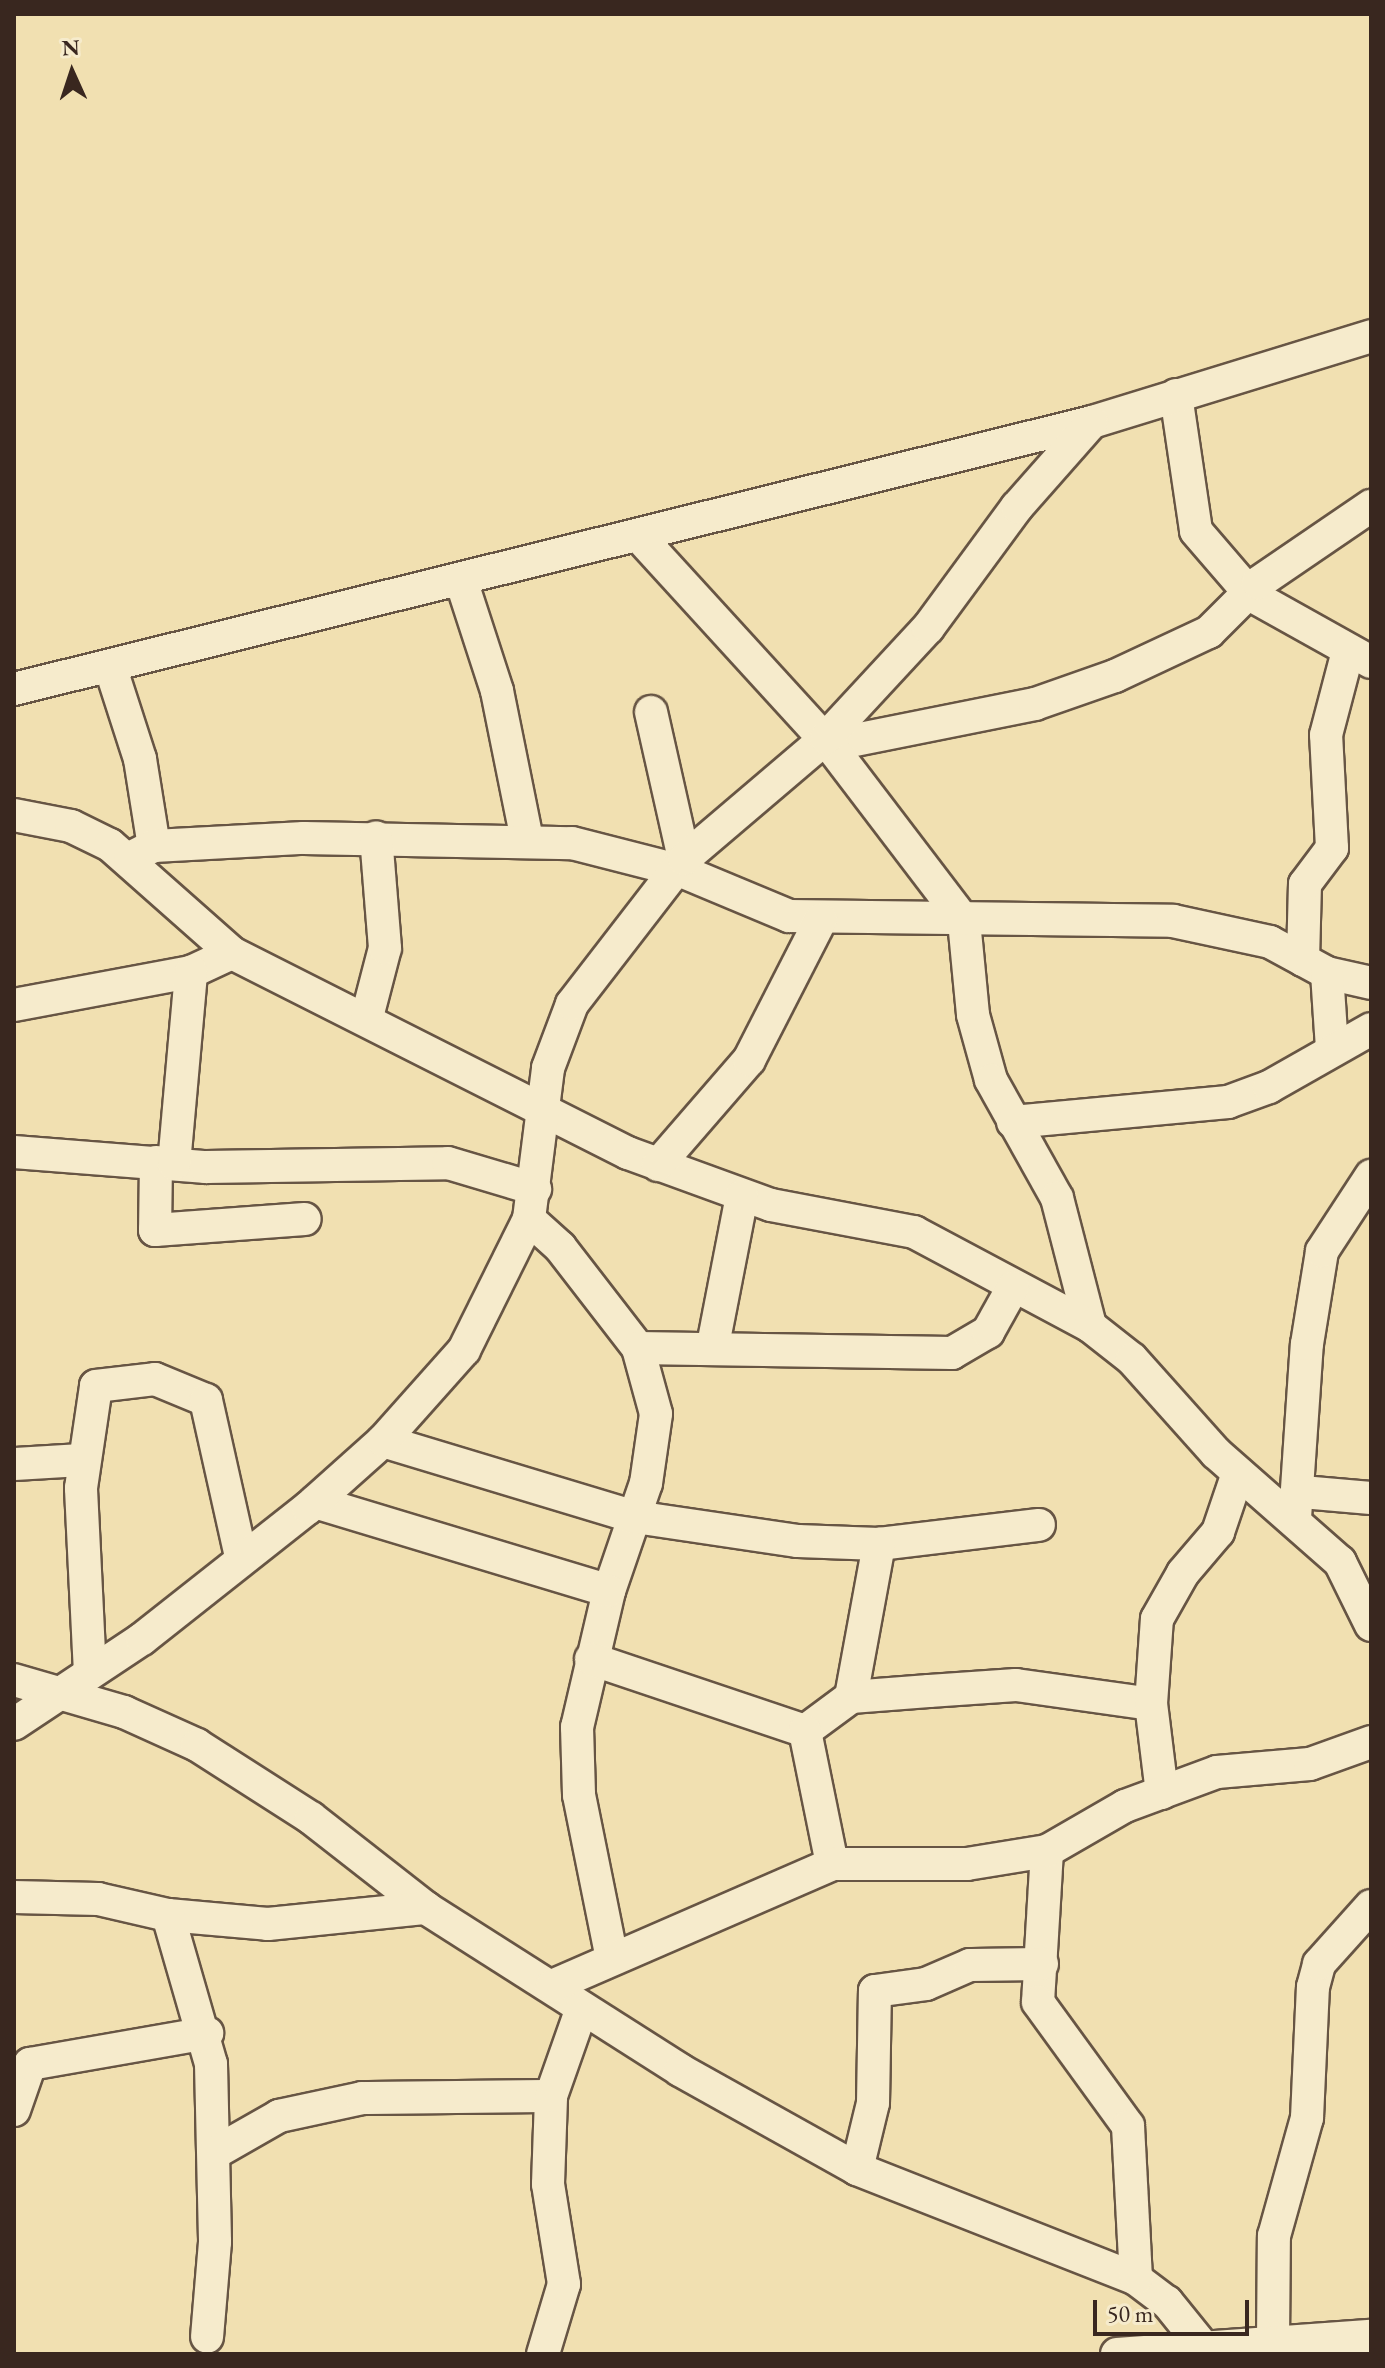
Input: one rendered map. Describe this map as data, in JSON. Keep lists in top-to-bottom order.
{
  "scale_bar": "50 m",
  "north": "top"
}
